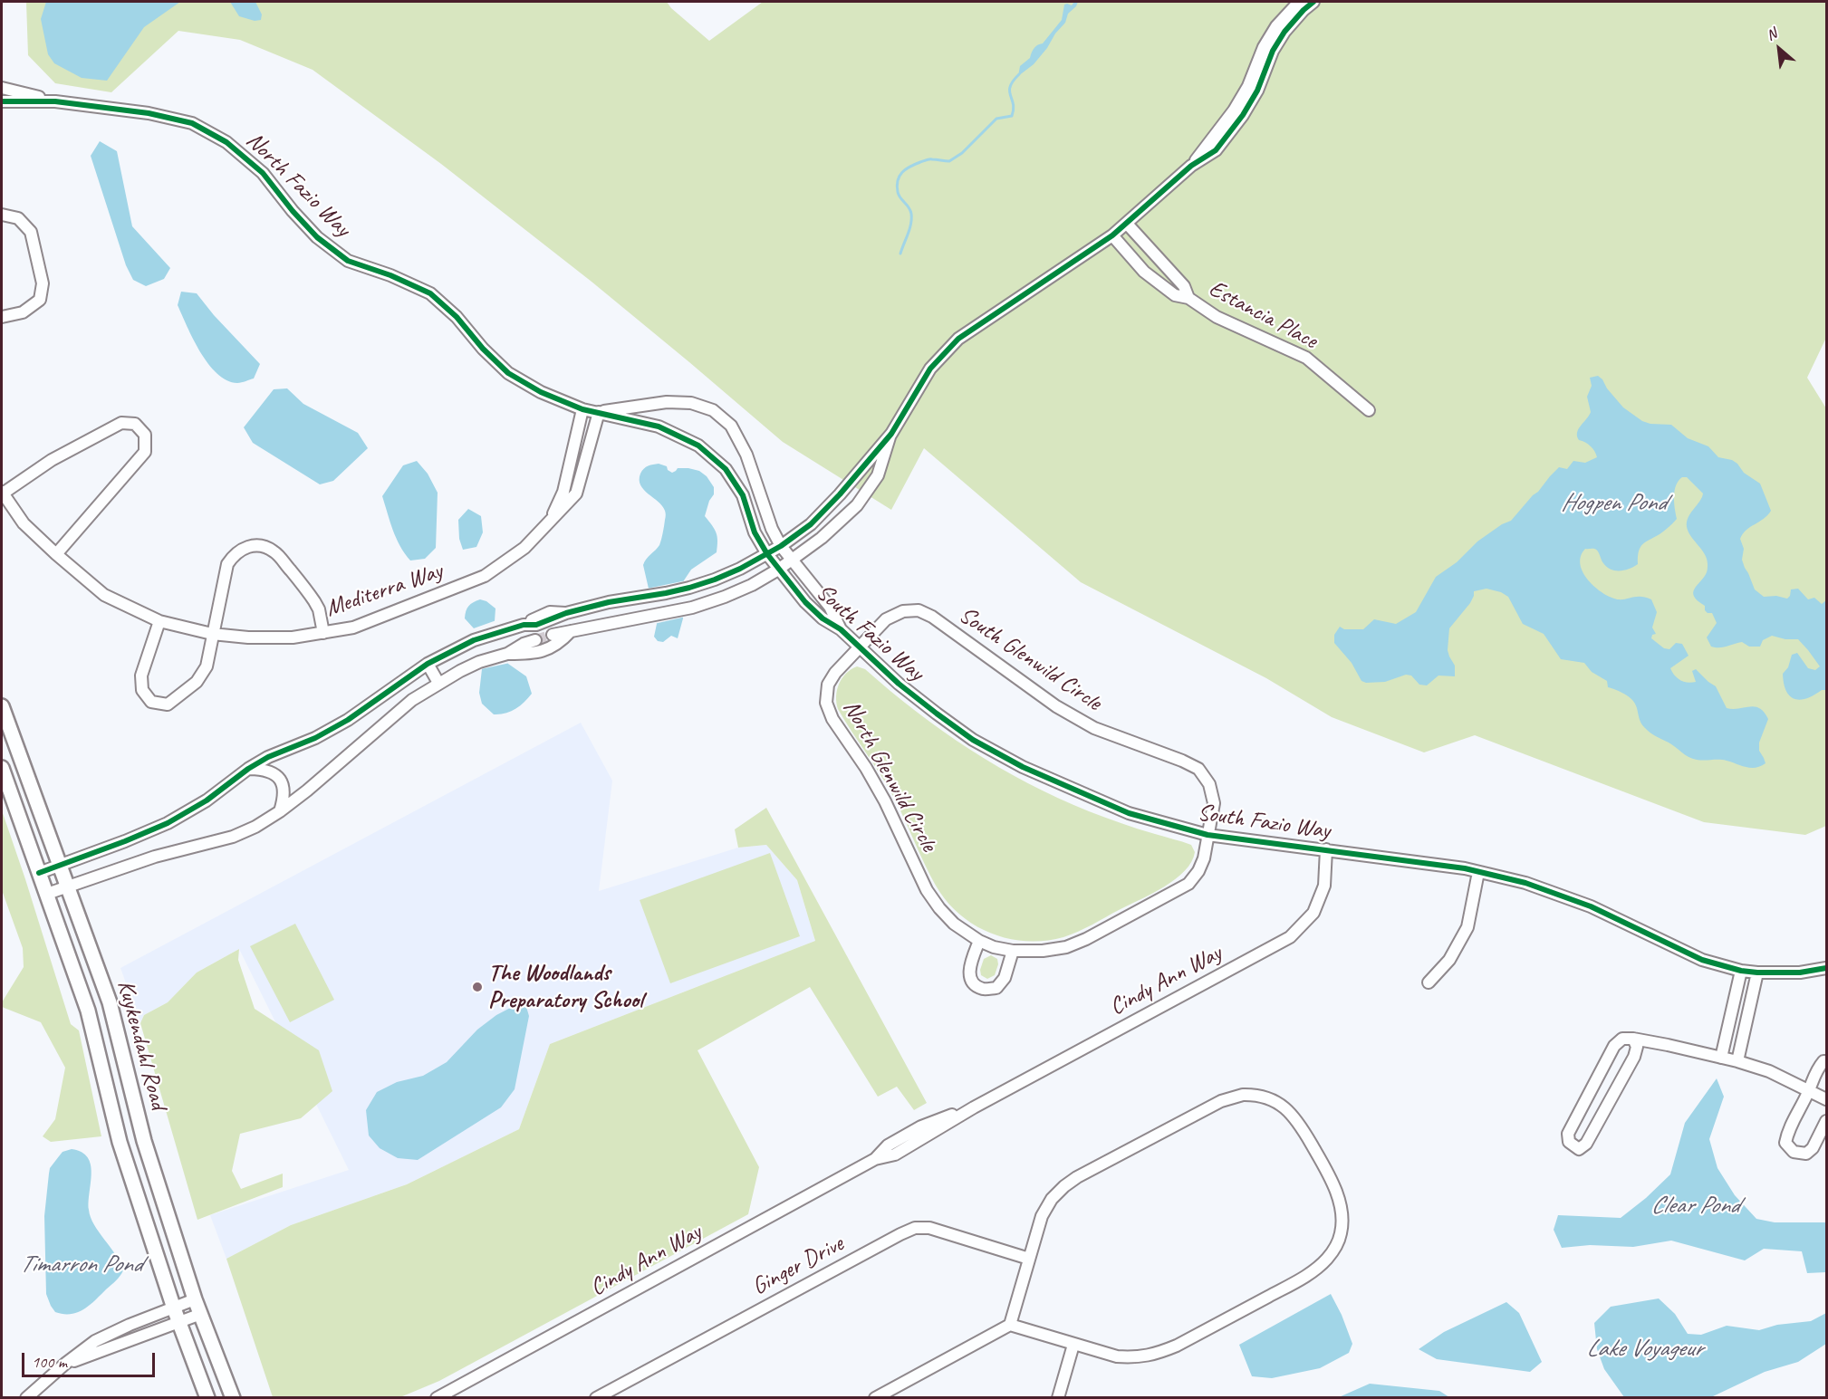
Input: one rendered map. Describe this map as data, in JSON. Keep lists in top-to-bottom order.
{
  "streets": {
    "main road": ["Kuykendahl Road"],
    "street": [
      "North Fazio Way",
      "Estancia Place",
      "Mediterra Way",
      "South Fazio Way",
      "South Glenwild Circle",
      "North Glenwild Circle",
      "Cindy Ann Way",
      "Ginger Drive"
    ]
  },
  "crossings": [
    ["North Fazio Way", "Mediterra Way"],
    ["North Fazio Way", "South Fazio Way"],
    ["South Fazio Way", "South Glenwild Circle"],
    ["South Fazio Way", "North Glenwild Circle"],
    ["South Fazio Way", "Cindy Ann Way"],
    ["South Glenwild Circle", "North Glenwild Circle"]
  ],
  "water": [
    "Hogpen Pond",
    "Clear Pond",
    "Timarron Pond",
    "Lake Voyageur"
  ],
  "places": ["The Woodlands Preparatory School"],
  "scale_bar": "100 m",
  "north": "top left"
}
